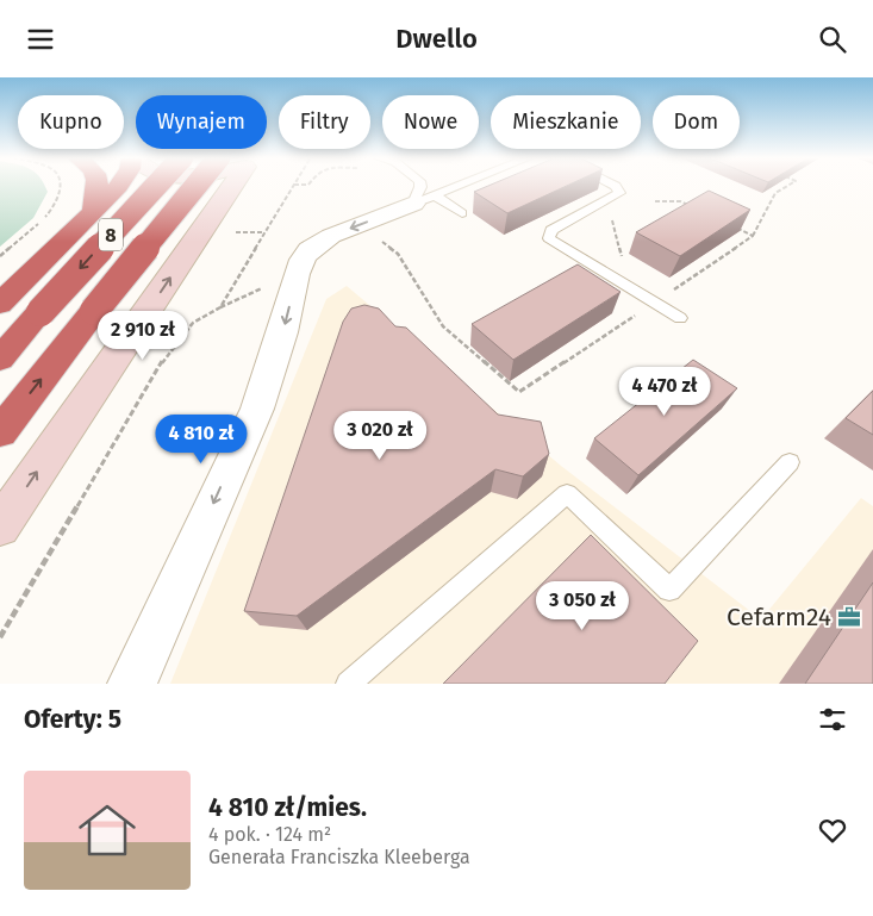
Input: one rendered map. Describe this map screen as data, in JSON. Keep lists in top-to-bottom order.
{
  "streets": {
    "highway": ["8"]
  },
  "places": {
    "office": ["Cefarm24"]
  },
  "page": {
    "header": "Dwello",
    "chip": [
      "Kupno",
      "Wynajem",
      "Filtry",
      "Nowe",
      "Mieszkanie",
      "Dom"
    ],
    "price": [
      "2 910 zł",
      "4 470 zł",
      "3 020 zł",
      "4 810 zł",
      "3 050 zł"
    ],
    "heading": "Oferty: 5",
    "list": [
      {
        "name": "4 810 zł/mies.",
        "note": "4 pok. · 124 m² · Generała Franciszka Kleeberga"
      }
    ]
  }
}
